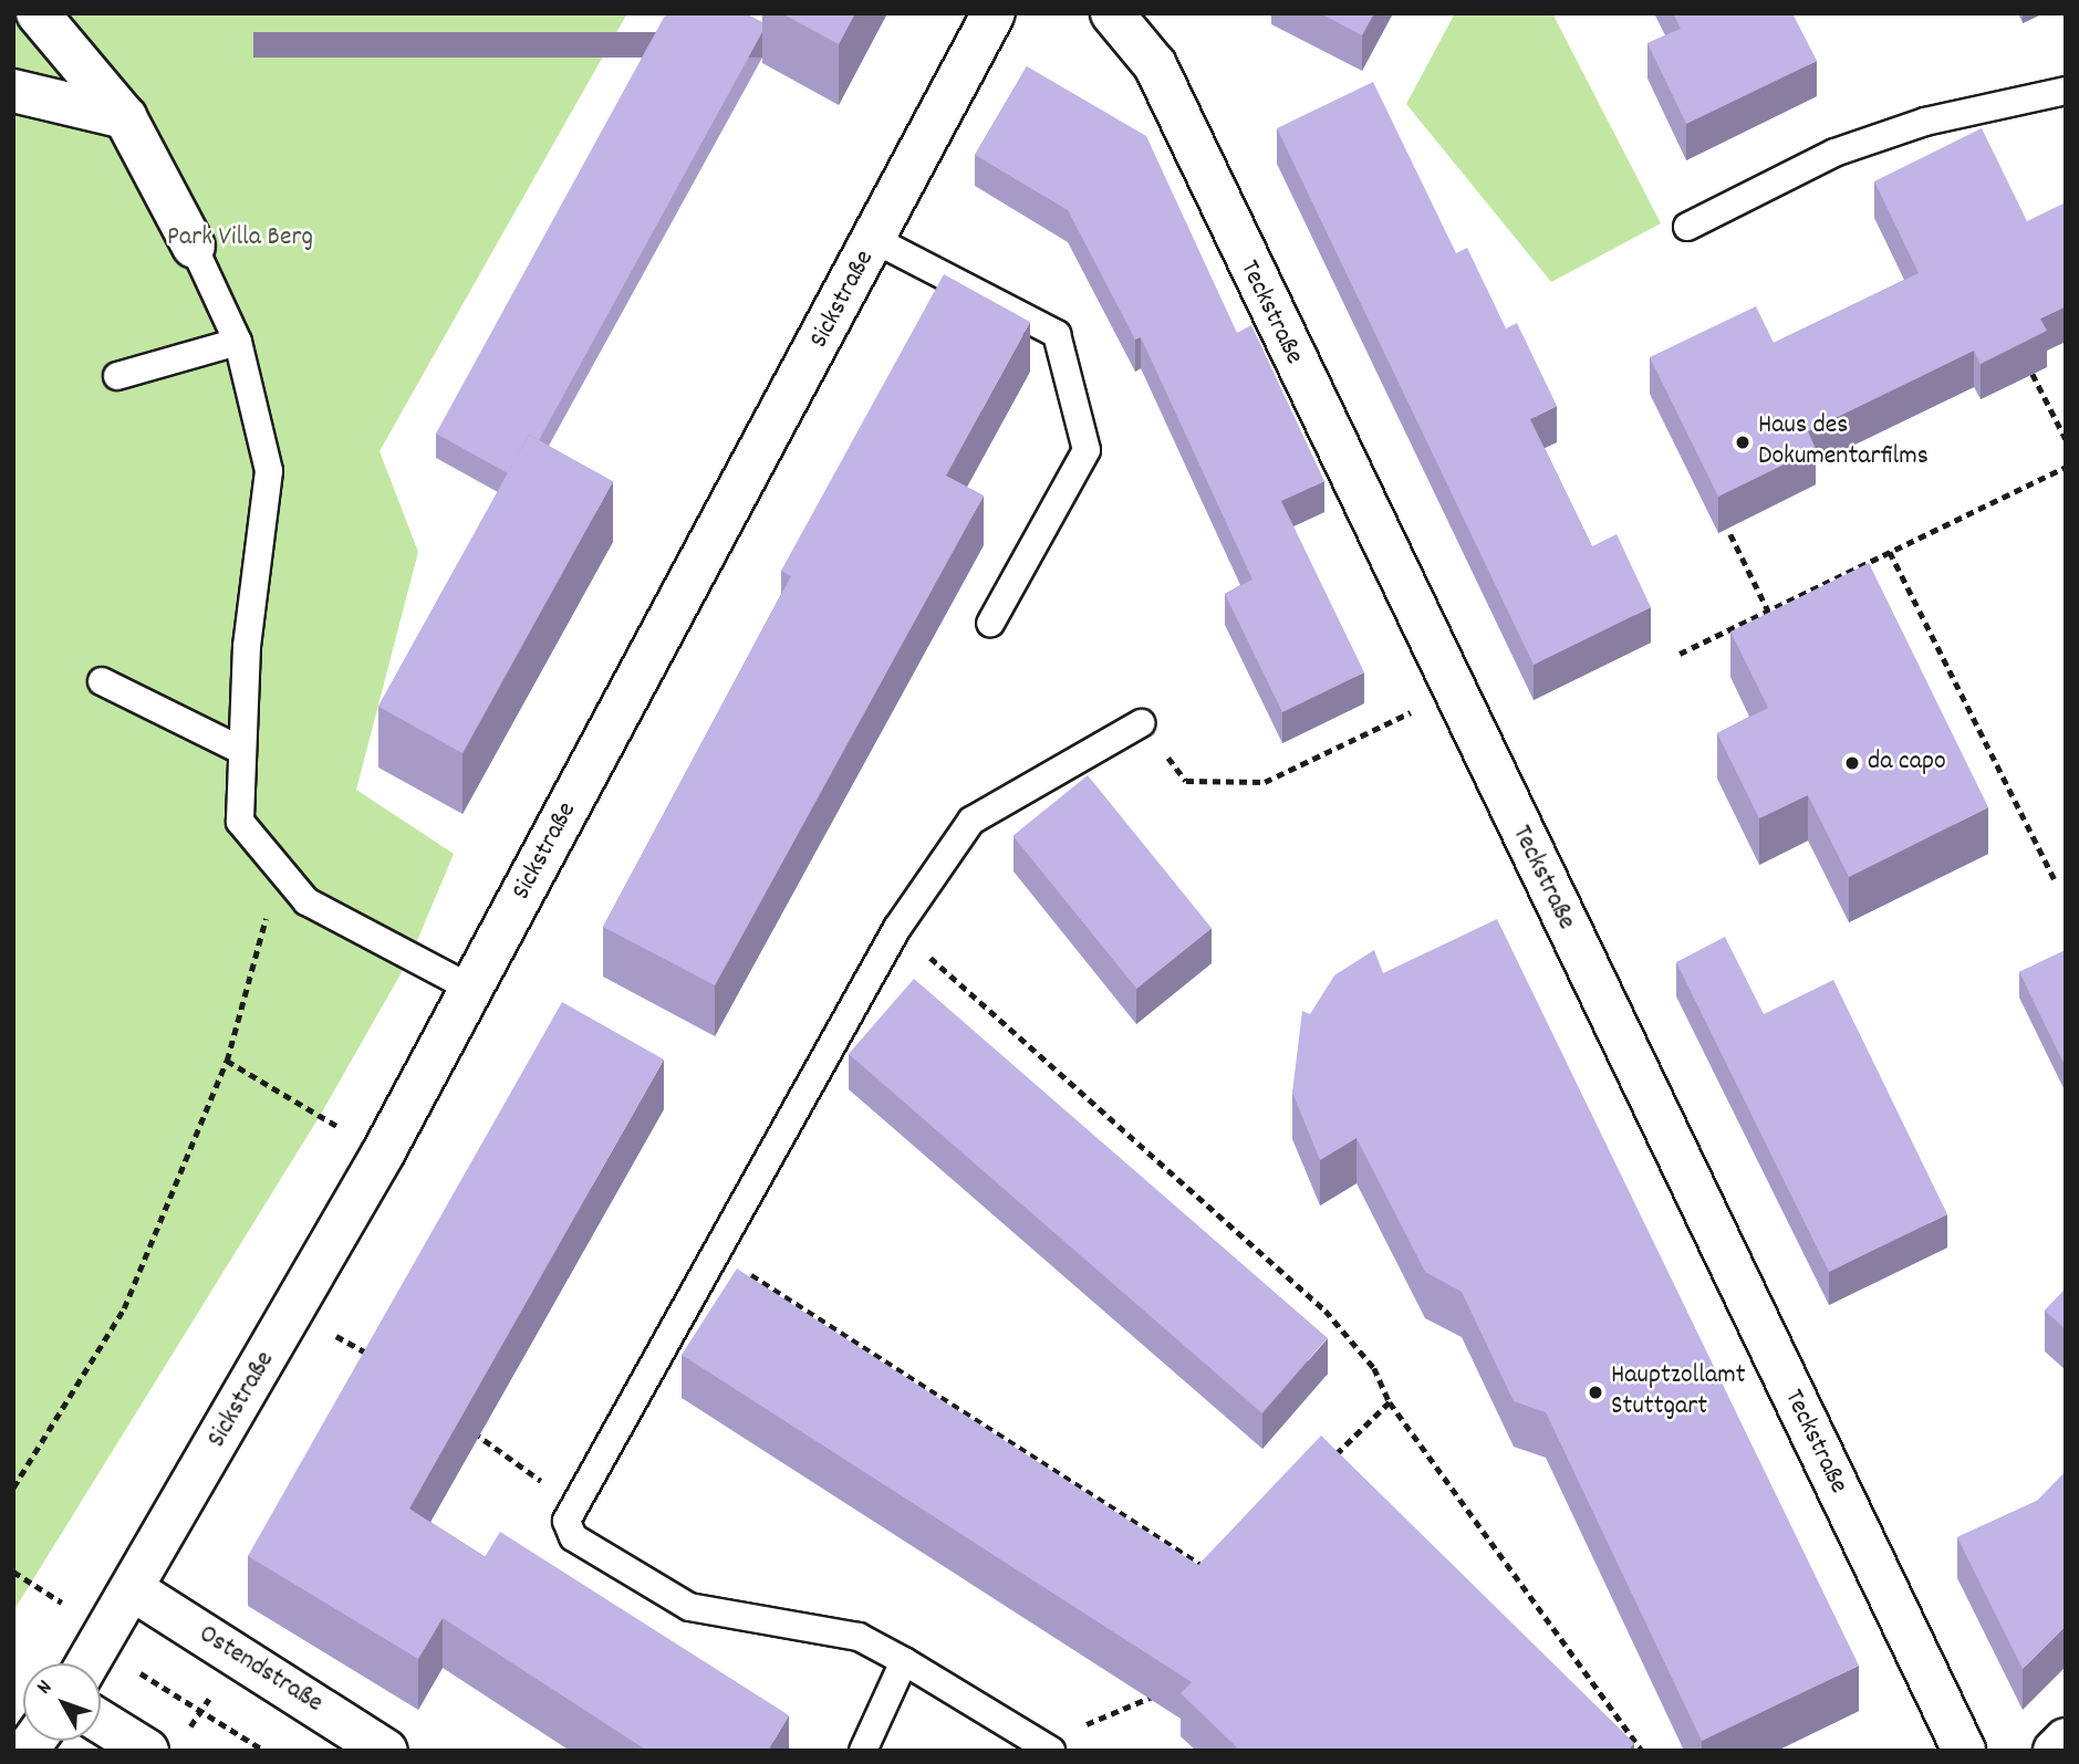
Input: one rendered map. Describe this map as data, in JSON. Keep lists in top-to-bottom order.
{
  "streets": {
    "street": ["Sickstraße", "Teckstraße", "Ostendstraße"]
  },
  "crossings": [
    ["Sickstraße", "Ostendstraße"]
  ],
  "parks": ["Park Villa Berg"],
  "places": ["Haus des Dokumentarfilms", "da capo", "Hauptzollamt Stuttgart"],
  "north": "top left"
}
